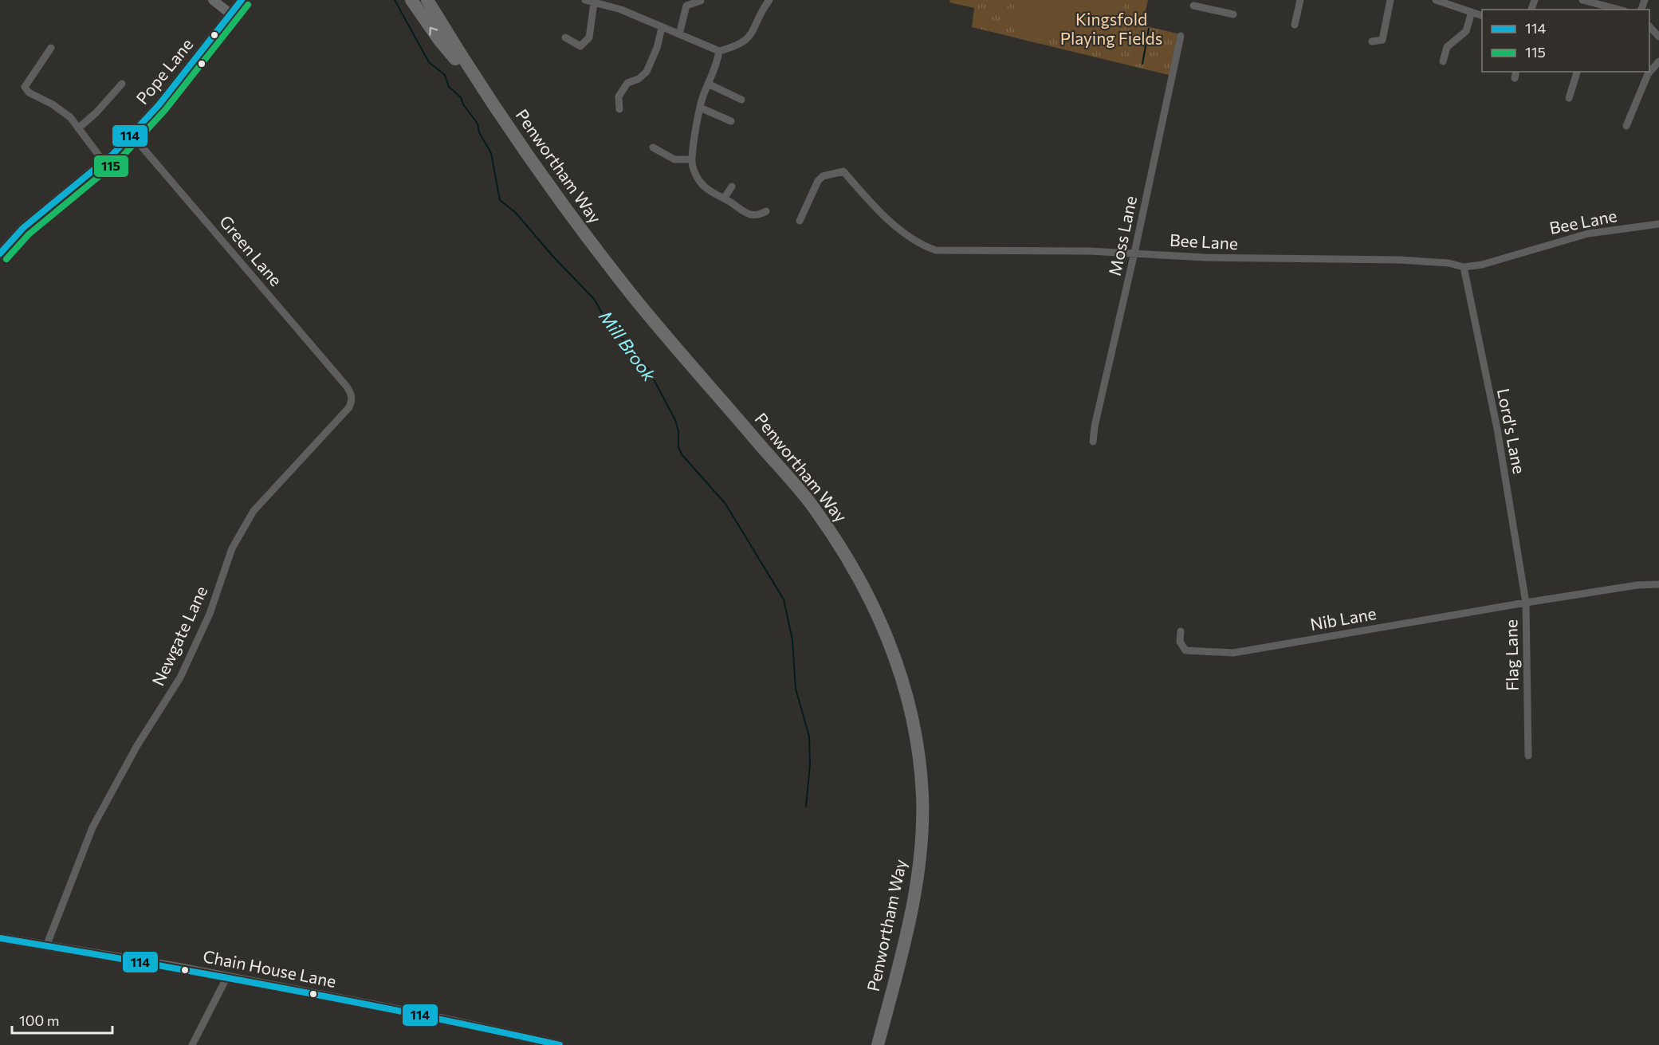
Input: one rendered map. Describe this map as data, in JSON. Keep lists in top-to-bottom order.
{
  "streets": {
    "highway": ["Penwortham Way"],
    "street": [
      "Pope Lane",
      "Bee Lane",
      "Moss Lane",
      "Green Lane",
      "Lord's Lane",
      "Nib Lane",
      "Newgate Lane",
      "Flag Lane",
      "Chain House Lane"
    ]
  },
  "crossings": [
    ["Pope Lane", "Green Lane"],
    ["Bee Lane", "Moss Lane"],
    ["Bee Lane", "Lord's Lane"],
    ["Green Lane", "Newgate Lane"],
    ["Lord's Lane", "Nib Lane"],
    ["Lord's Lane", "Flag Lane"],
    ["Nib Lane", "Flag Lane"],
    ["Newgate Lane", "Chain House Lane"]
  ],
  "water": ["Mill Brook"],
  "parks": ["Kingsfold Playing Fields"],
  "lines": ["transit line 114", "transit line 115"],
  "legend": ["114", "115"],
  "scale_bar": "100 m"
}
